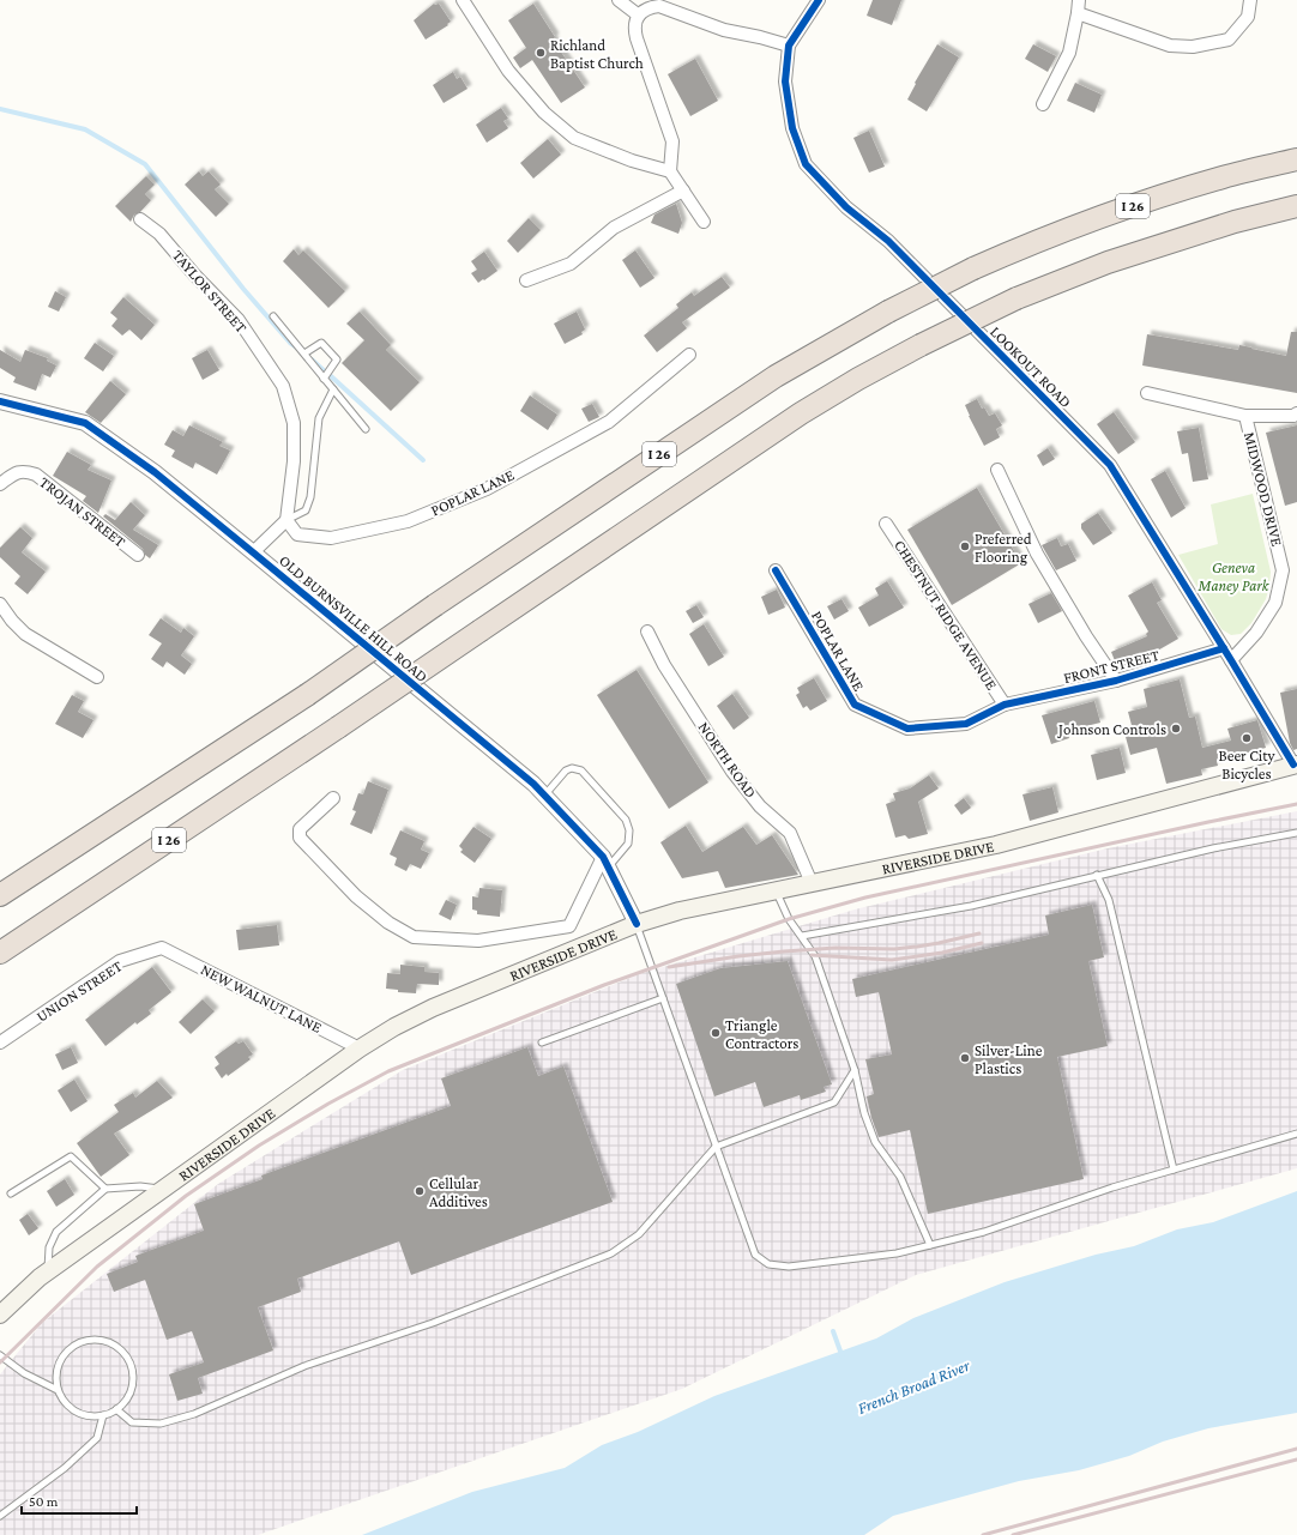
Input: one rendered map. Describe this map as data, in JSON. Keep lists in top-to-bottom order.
{
  "streets": {
    "highway": ["I 26"],
    "main road": ["RIVERSIDE DRIVE"],
    "street": [
      "TAYLOR STREET",
      "LOOKOUT ROAD",
      "MIDWOOD DRIVE",
      "POPLAR LANE",
      "TROJAN STREET",
      "CHESTNUT RIDGE AVENUE",
      "OLD BURNSVILLE HILL ROAD",
      "FRONT STREET",
      "NORTH ROAD",
      "UNION STREET",
      "NEW WALNUT LANE"
    ]
  },
  "crossings": [
    ["TAYLOR STREET", "POPLAR LANE"],
    ["LOOKOUT ROAD", "MIDWOOD DRIVE"],
    ["LOOKOUT ROAD", "FRONT STREET"],
    ["LOOKOUT ROAD", "RIVERSIDE DRIVE"],
    ["POPLAR LANE", "CHESTNUT RIDGE AVENUE"],
    ["POPLAR LANE", "FRONT STREET"],
    ["CHESTNUT RIDGE AVENUE", "FRONT STREET"],
    ["OLD BURNSVILLE HILL ROAD", "RIVERSIDE DRIVE"],
    ["NORTH ROAD", "RIVERSIDE DRIVE"],
    ["RIVERSIDE DRIVE", "NEW WALNUT LANE"],
    ["UNION STREET", "NEW WALNUT LANE"]
  ],
  "water": ["French Broad River"],
  "parks": ["Geneva Maney Park"],
  "places": [
    "Richland Baptist Church",
    "Preferred Flooring",
    "Johnson Controls",
    "Beer City Bicycles",
    "Triangle Contractors",
    "Silver-Line Plastics",
    "Cellular Additives"
  ],
  "scale_bar": "50 m"
}
